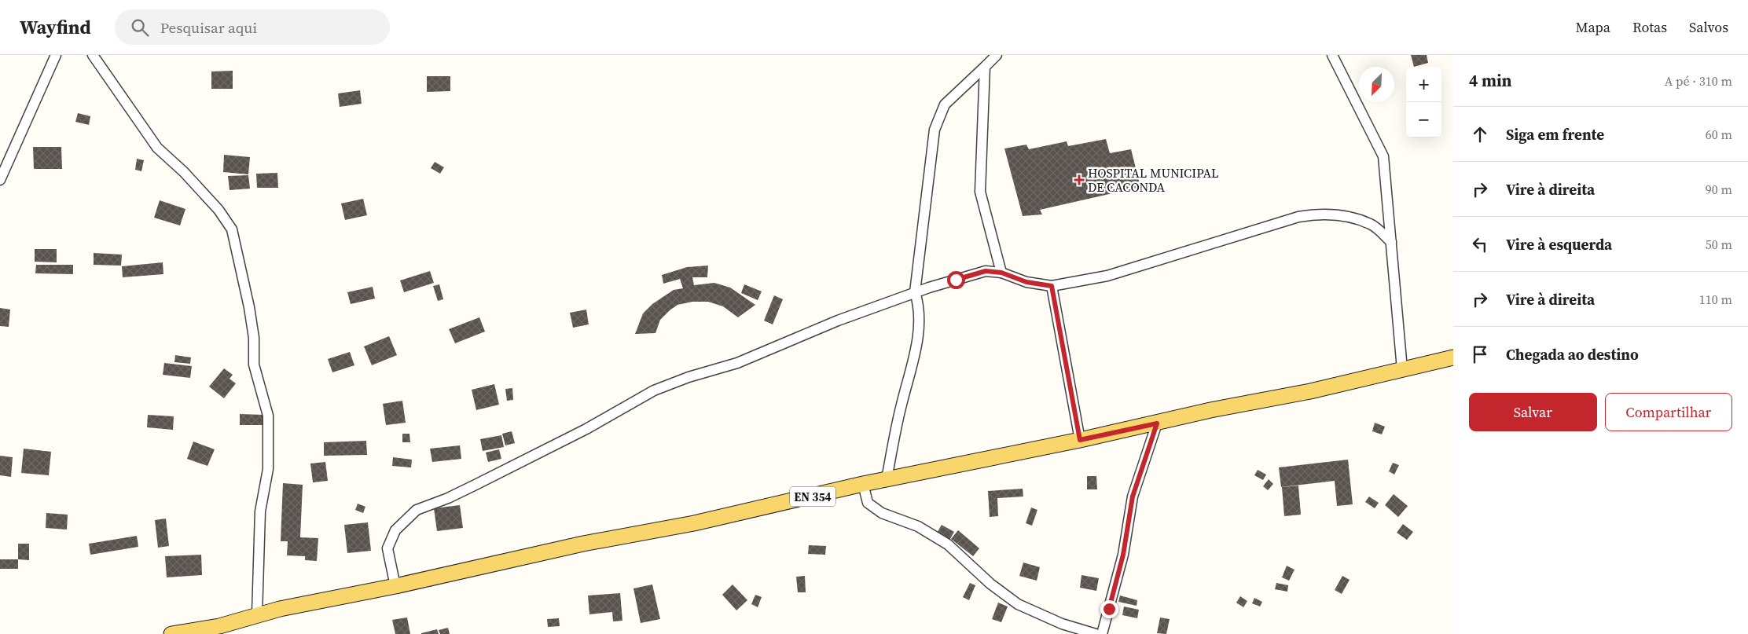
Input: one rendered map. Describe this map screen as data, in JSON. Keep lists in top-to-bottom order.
{
  "streets": {
    "main road": ["EN 354"]
  },
  "places": {
    "health": ["HOSPITAL MUNICIPAL DE CACONDA"]
  },
  "north": "bottom left",
  "page": {
    "header": "Wayfind",
    "search": "Pesquisar aqui",
    "nav": ["Mapa", "Rotas", "Salvos"],
    "heading": ["4 min", "A pé · 310 m"],
    "map_buttons": ["+", "−"],
    "list": [
      ["Siga em frente", "60 m"],
      ["Vire à direita", "90 m"],
      ["Vire à esquerda", "50 m"],
      ["Vire à direita", "110 m"],
      "Chegada ao destino"
    ],
    "buttons": ["Salvar", "Compartilhar"]
  }
}
